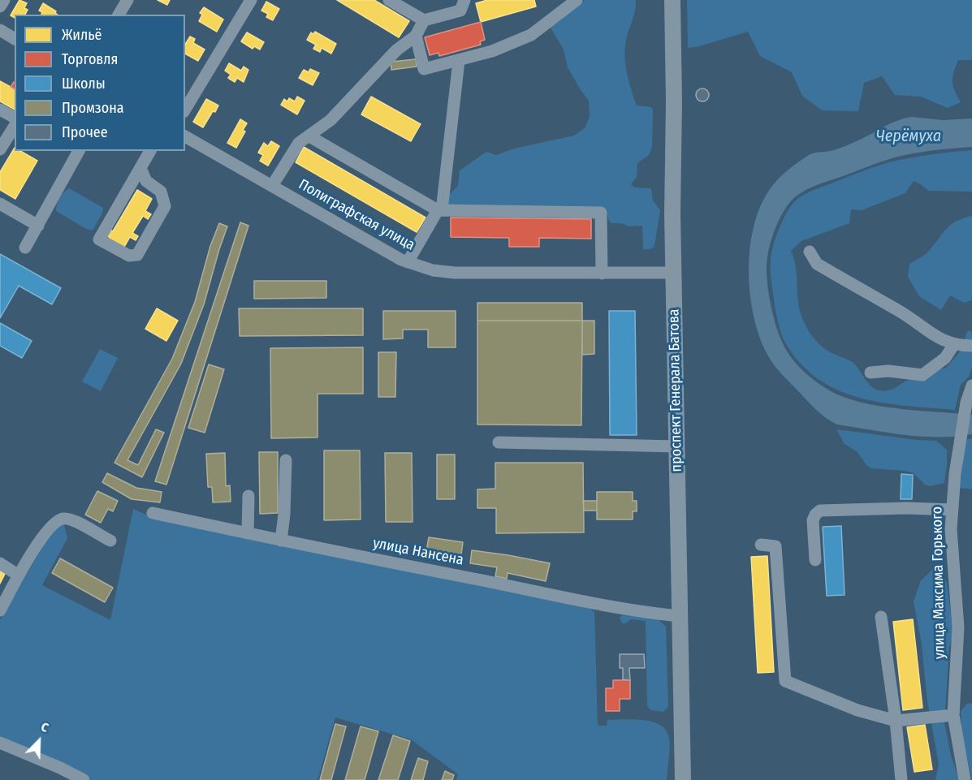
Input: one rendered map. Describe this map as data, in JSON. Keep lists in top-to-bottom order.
{
  "streets": {
    "main road": ["проспект Генерала Батова"],
    "street": ["Полиграфская улица", "улица Нансена", "улица Максима Горького"]
  },
  "crossings": [
    ["Полиграфская улица", "проспект Генерала Батова"],
    ["проспект Генерала Батова", "улица Нансена"]
  ],
  "water": ["Черёмуха"],
  "legend": [
    "Жильё",
    "Торговля",
    "Школы",
    "Промзона",
    "Прочее"
  ],
  "north": "top right"
}
